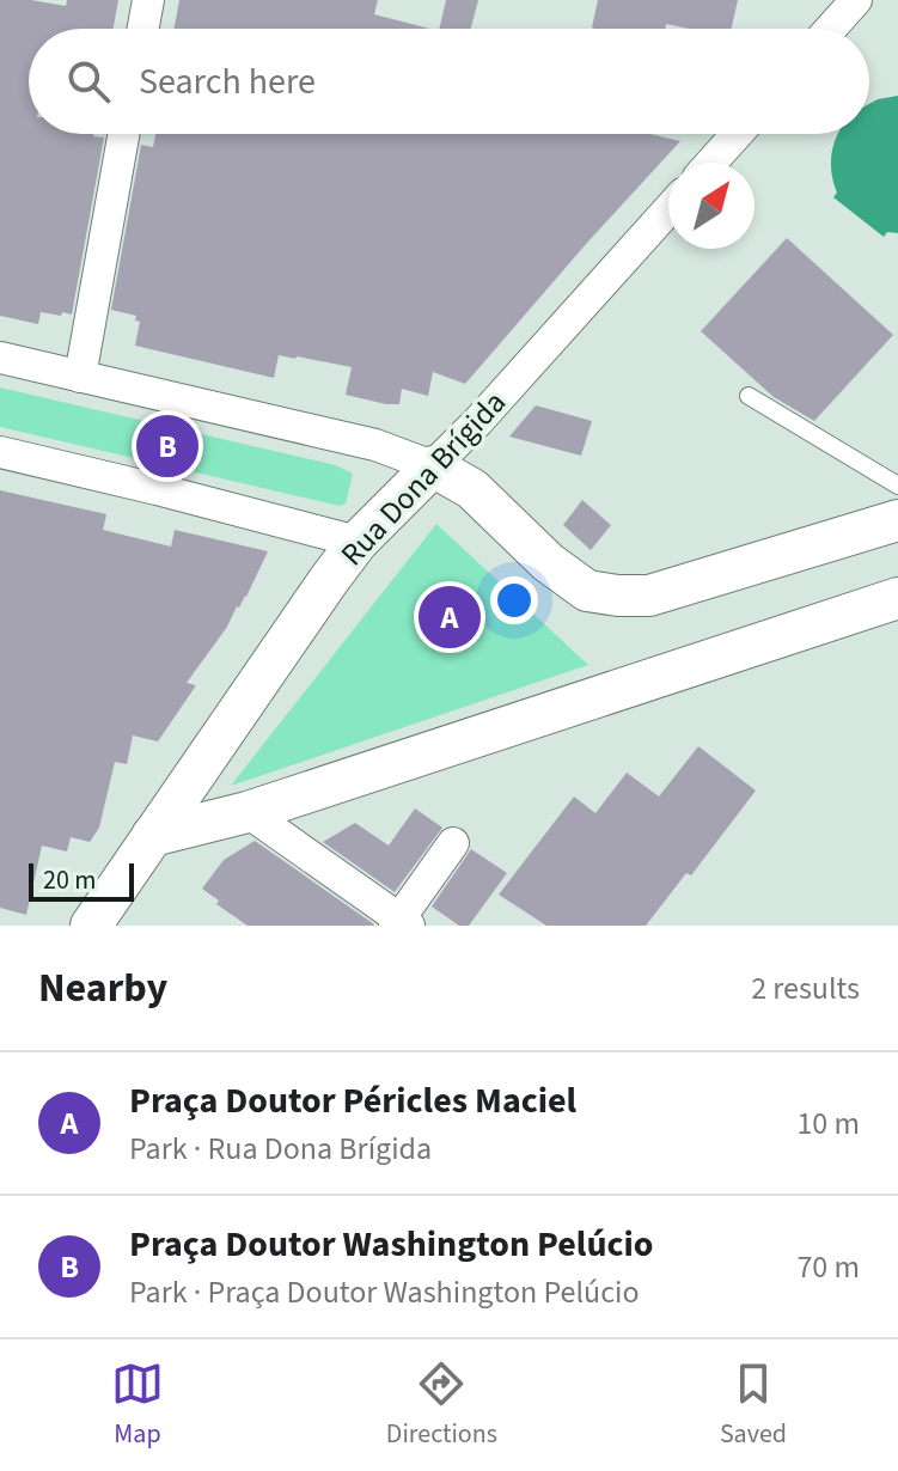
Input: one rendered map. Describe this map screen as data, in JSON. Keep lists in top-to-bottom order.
{
  "streets": {
    "street": ["Rua Dona Brígida"]
  },
  "scale_bar": "20 m",
  "north": "top right",
  "page": {
    "search": "Search here",
    "pins": ["B", "A"],
    "scale": "20 m",
    "heading": ["Nearby", "2 results"],
    "list": [
      {
        "mark": "A",
        "name": "Praça Doutor Péricles Maciel",
        "note": "Park · Rua Dona Brígida",
        "value": "10 m"
      },
      {
        "mark": "B",
        "name": "Praça Doutor Washington Pelúcio",
        "note": "Park · Praça Doutor Washington Pelúcio",
        "value": "70 m"
      }
    ],
    "nav": ["Map", "Directions", "Saved"]
  }
}
